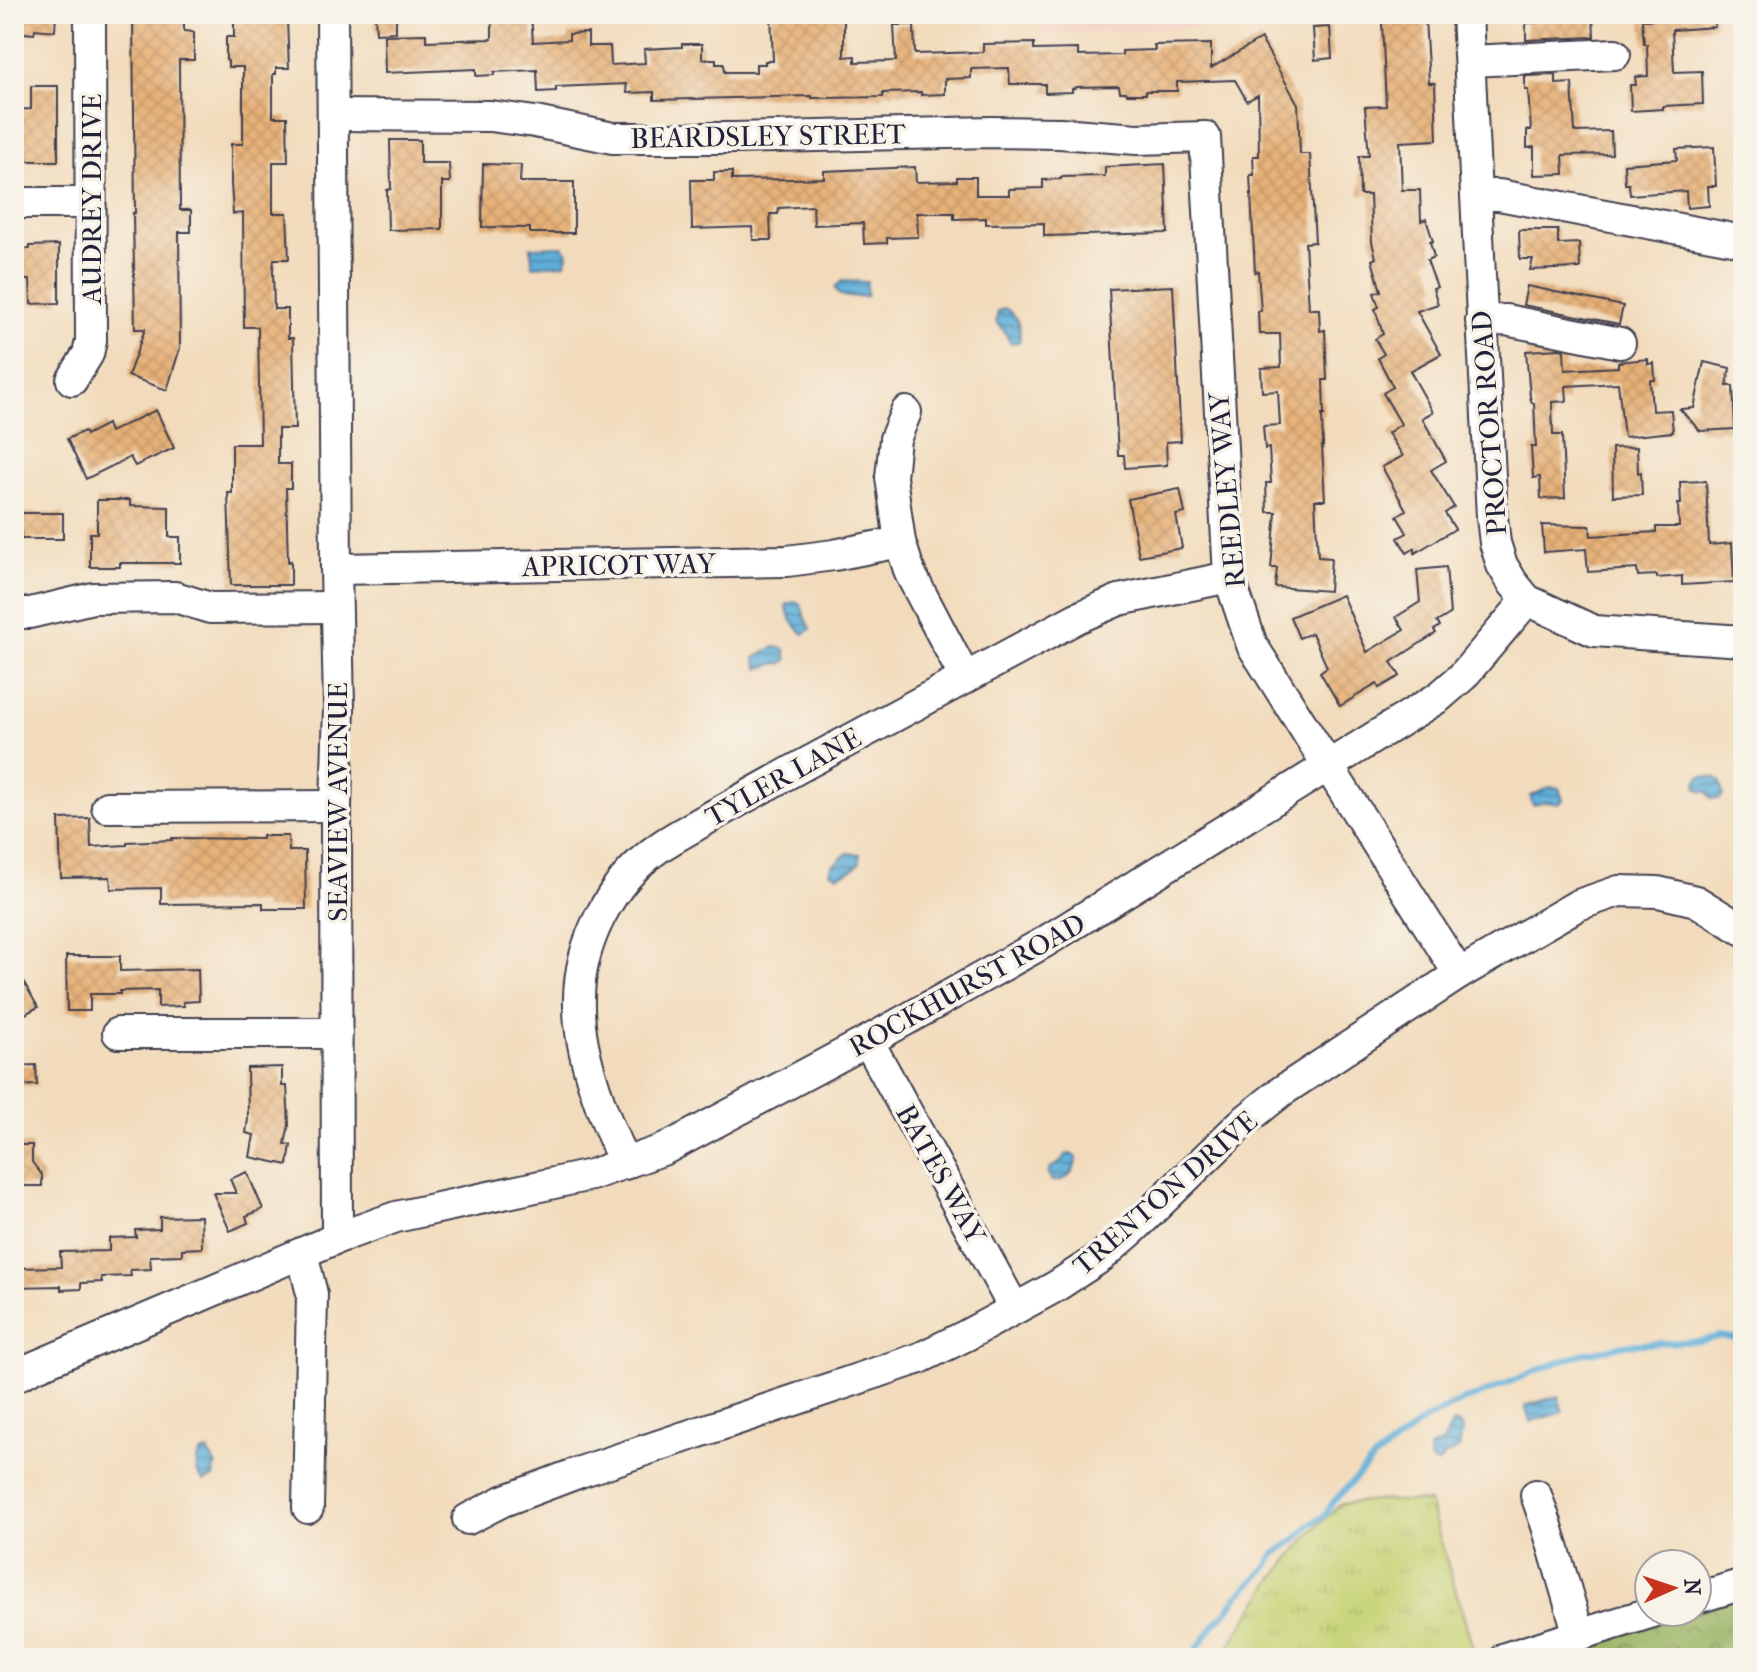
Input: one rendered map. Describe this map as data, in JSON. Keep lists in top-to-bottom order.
{
  "streets": {
    "street": [
      "BEARDSLEY STREET",
      "AUDREY DRIVE",
      "PROCTOR ROAD",
      "REEDLEY WAY",
      "APRICOT WAY",
      "TYLER LANE",
      "SEAVIEW AVENUE",
      "ROCKHURST ROAD",
      "BATES WAY",
      "TRENTON DRIVE"
    ]
  },
  "crossings": [
    ["BEARDSLEY STREET", "REEDLEY WAY"],
    ["BEARDSLEY STREET", "SEAVIEW AVENUE"],
    ["PROCTOR ROAD", "ROCKHURST ROAD"],
    ["REEDLEY WAY", "TYLER LANE"],
    ["REEDLEY WAY", "ROCKHURST ROAD"],
    ["REEDLEY WAY", "TRENTON DRIVE"],
    ["APRICOT WAY", "SEAVIEW AVENUE"],
    ["TYLER LANE", "ROCKHURST ROAD"],
    ["SEAVIEW AVENUE", "ROCKHURST ROAD"],
    ["ROCKHURST ROAD", "BATES WAY"],
    ["BATES WAY", "TRENTON DRIVE"]
  ],
  "north": "right"
}
